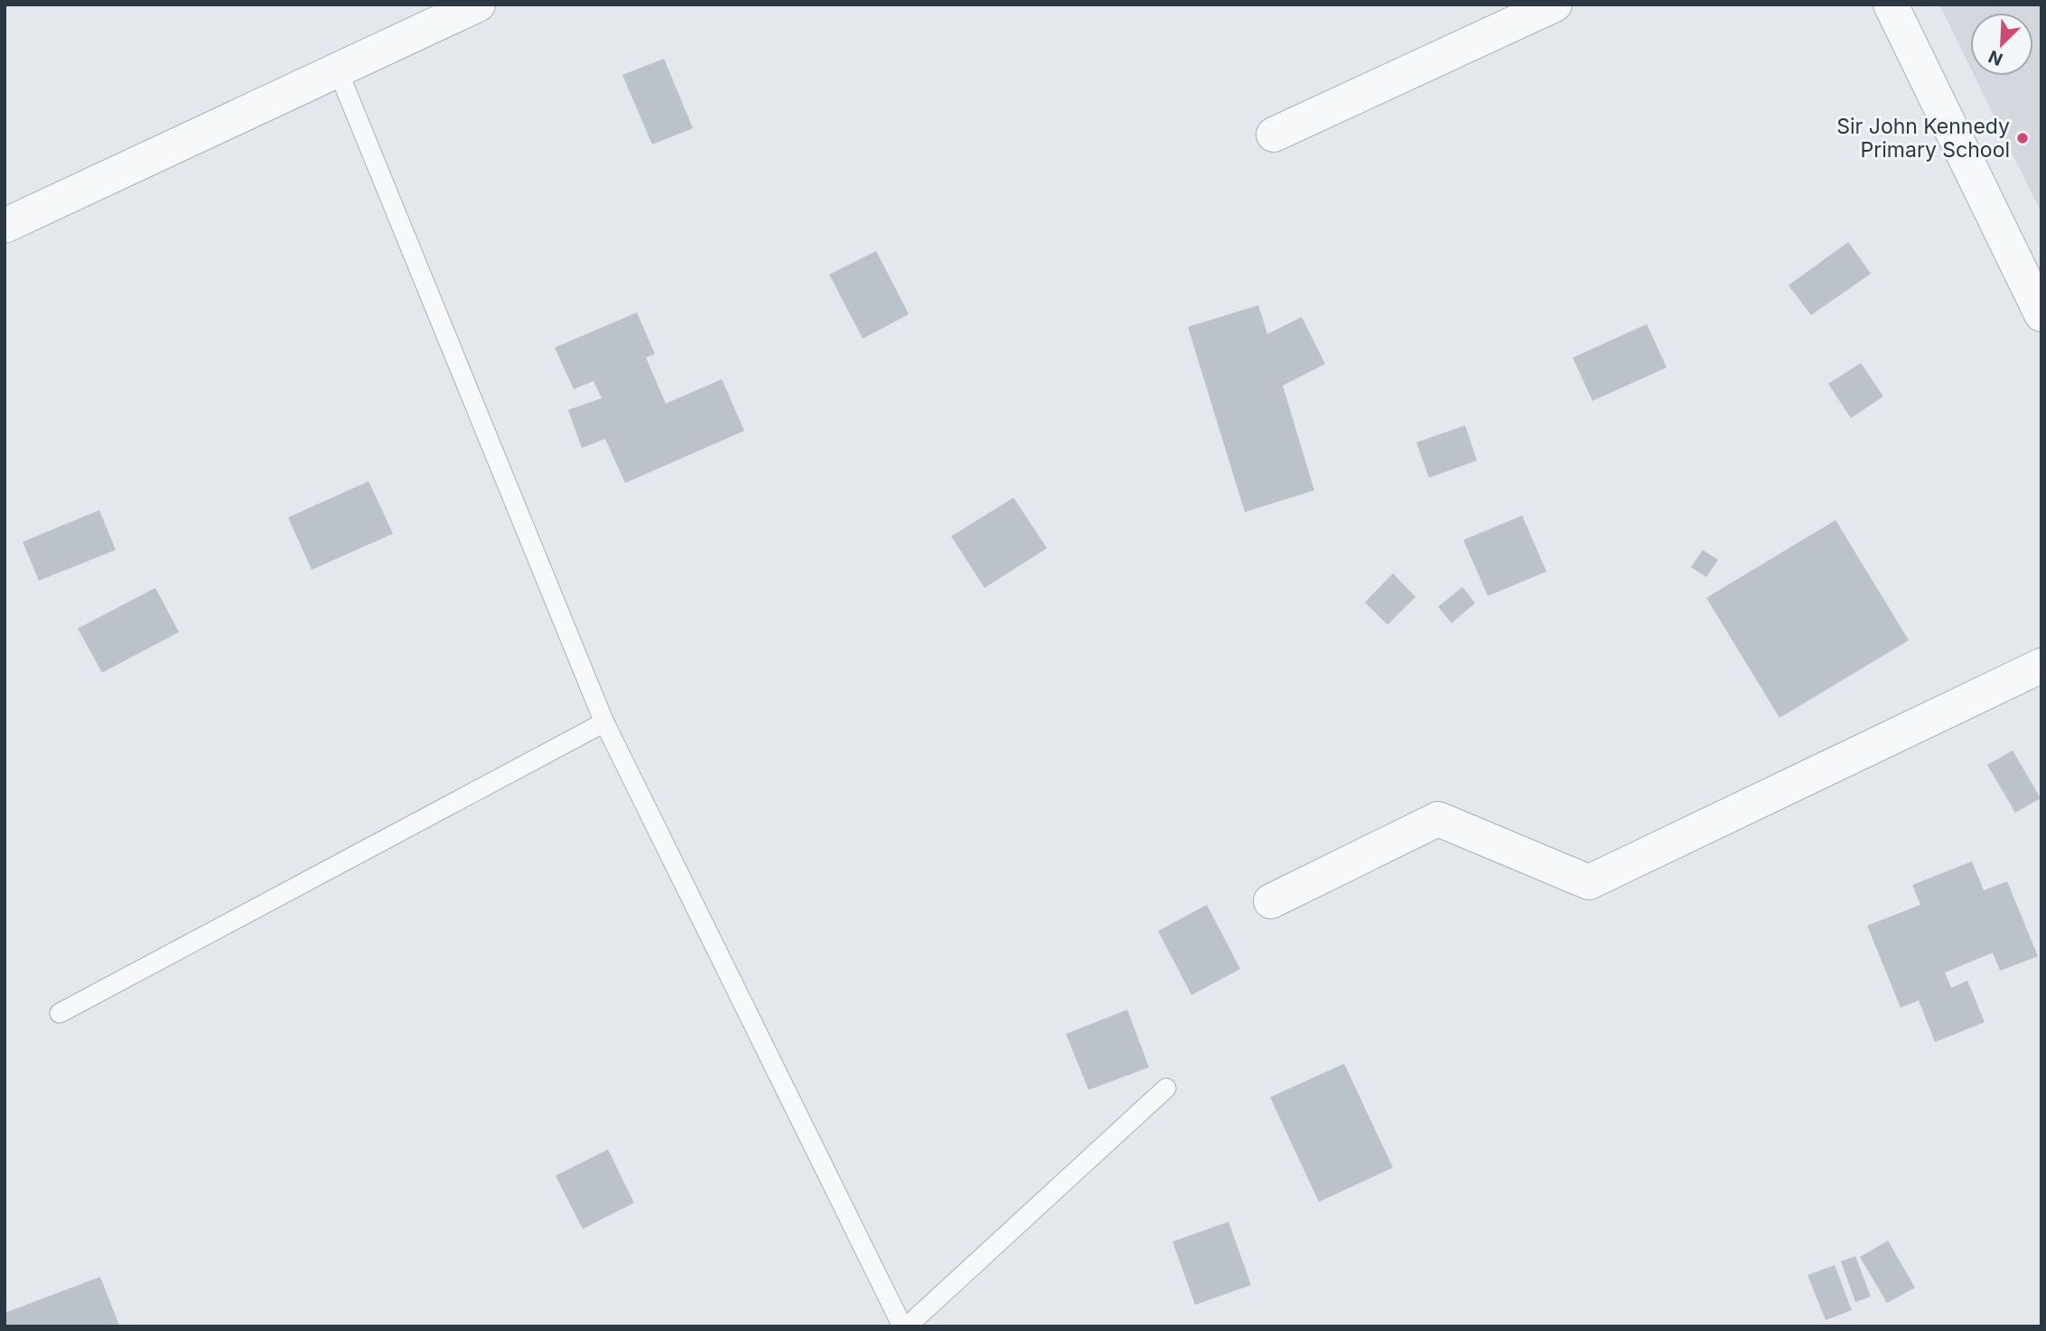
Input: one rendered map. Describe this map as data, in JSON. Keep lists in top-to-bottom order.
{
  "places": ["Sir John Kennedy Primary School"],
  "north": "bottom left"
}
